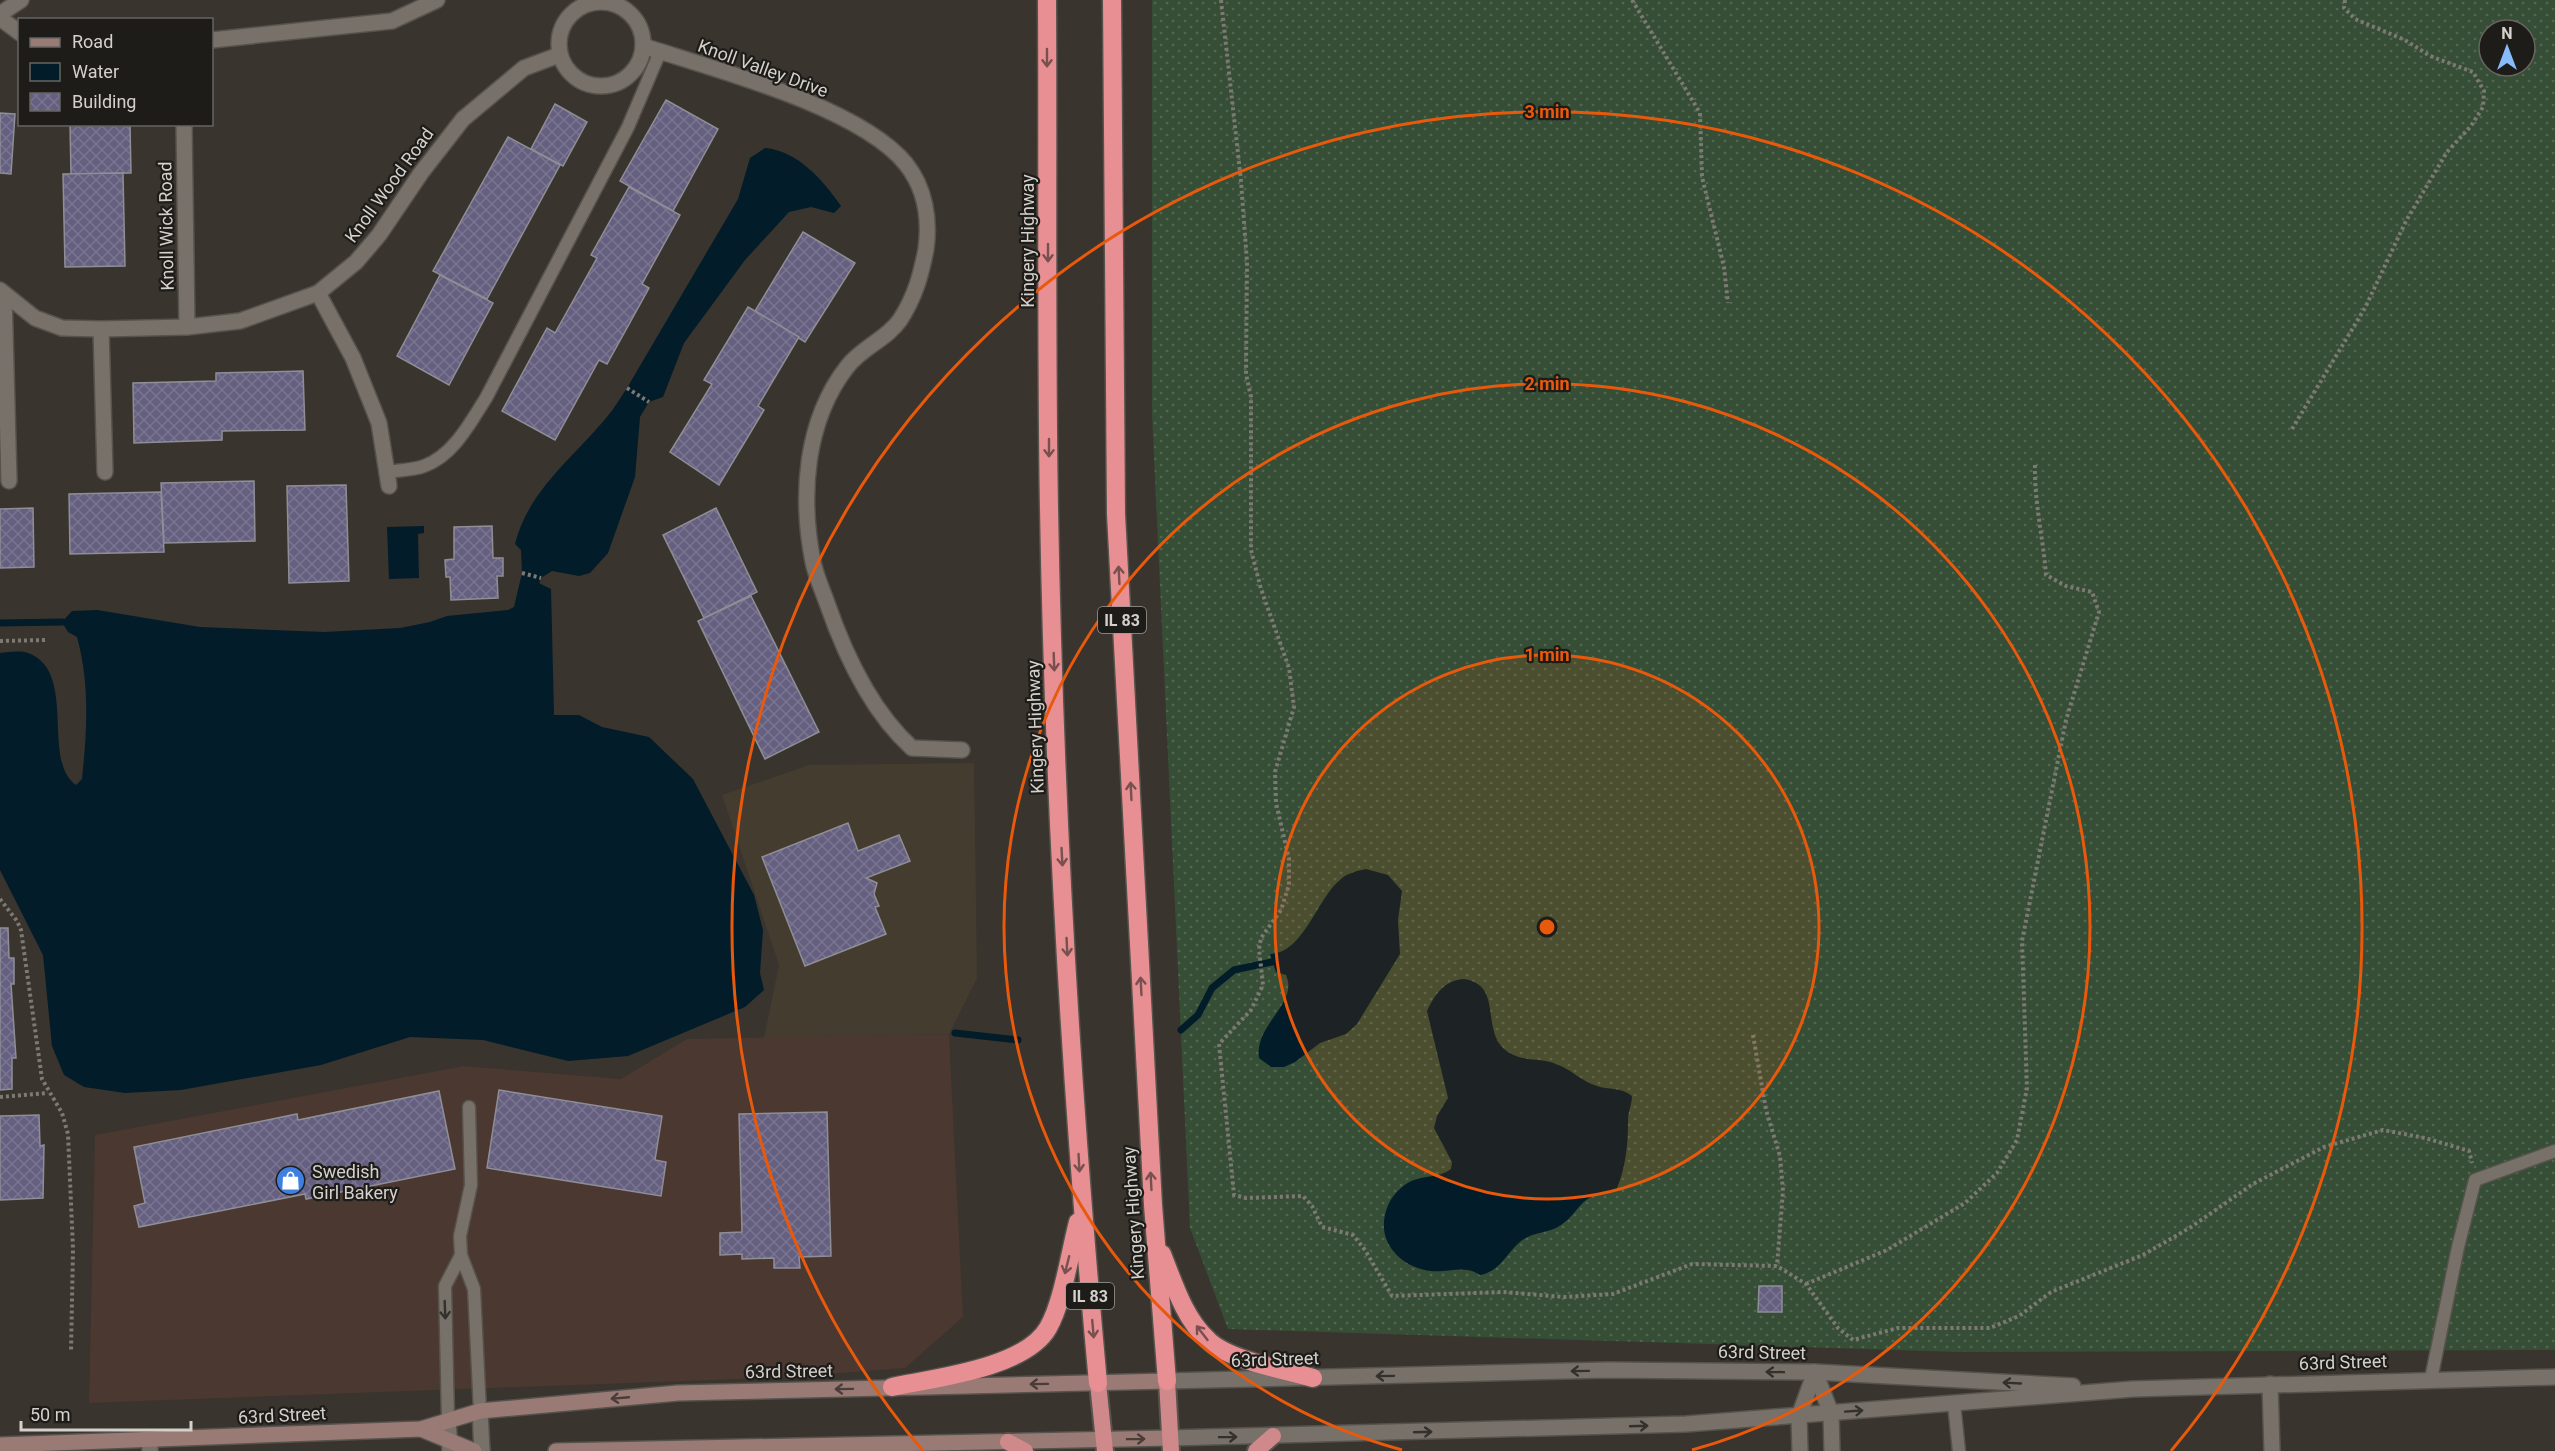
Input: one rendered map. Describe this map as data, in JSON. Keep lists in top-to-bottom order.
{
  "streets": {
    "highway": ["Kingery Highway", "IL 83"],
    "main road": ["63rd Street"],
    "street": ["Knoll Valley Drive", "Knoll Wood Road", "Knoll Wick Road"]
  },
  "crossings": [
    ["Knoll Valley Drive", "Knoll Wood Road"],
    ["Knoll Wood Road", "Knoll Wick Road"],
    ["Kingery Highway", "63rd Street"]
  ],
  "places": {
    "shop": ["Swedish Girl Bakery"]
  },
  "legend": ["Road", "Water", "Building"],
  "scale_bar": "50 m",
  "north": "top",
  "rings": ["3 min", "2 min", "1 min"]
}
